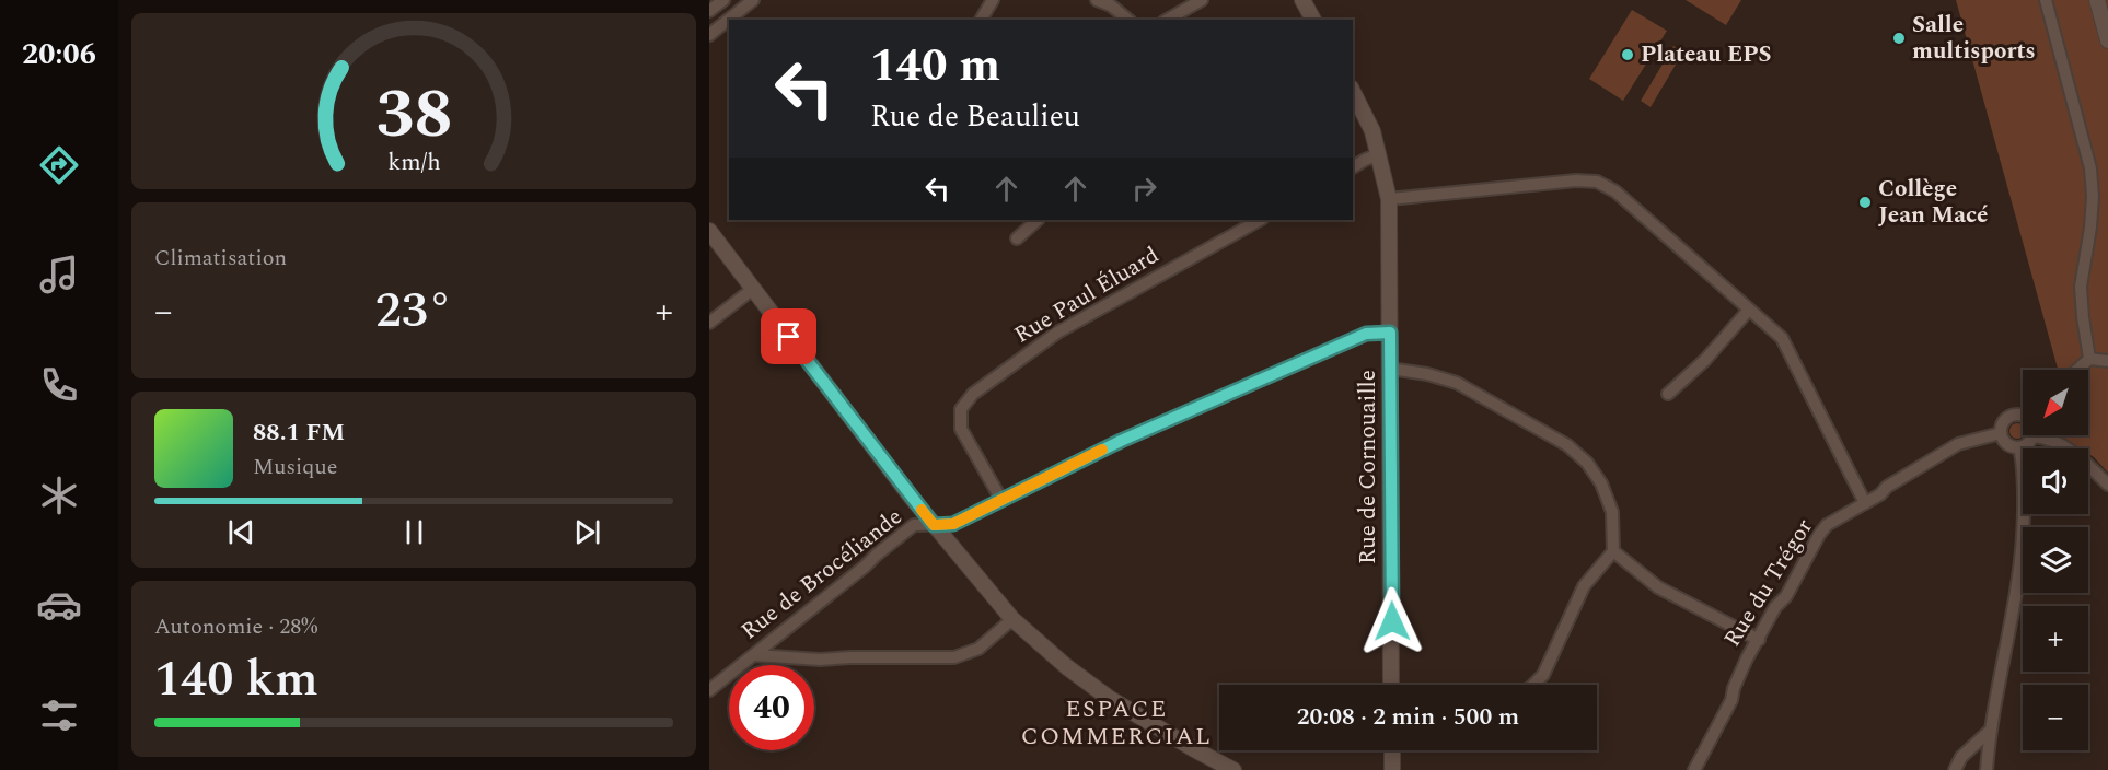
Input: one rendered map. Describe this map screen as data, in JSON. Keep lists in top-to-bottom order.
{
  "streets": {
    "main road": ["Rue de Cornouaille"],
    "street": ["Rue Paul Éluard", "Rue de Brocéliande", "Rue du Trégor"]
  },
  "crossings": [
    ["Rue Paul Éluard", "Rue de Brocéliande"],
    ["Rue de Cornouaille", "Rue de Brocéliande"]
  ],
  "districts": ["ESPACE COMMERCIAL"],
  "places": ["Salle multisports", "Plateau EPS", "Collège Jean Macé"],
  "north": "bottom left",
  "page": {
    "tabs": "20:06",
    "turn": ["140 m", "Rue de Beaulieu"],
    "tile": [
      "Climatisation",
      ["Autonomie · 28%", "140 km"]
    ],
    "heat": ["−", "23°", "+"],
    "map_buttons": ["+", "−"],
    "song": ["88.1 FM", "Musique"],
    "limit": "40",
    "trip": "20:08 · 2 min · 500 m",
    "gauge": ["38", "km/h"]
  }
}
